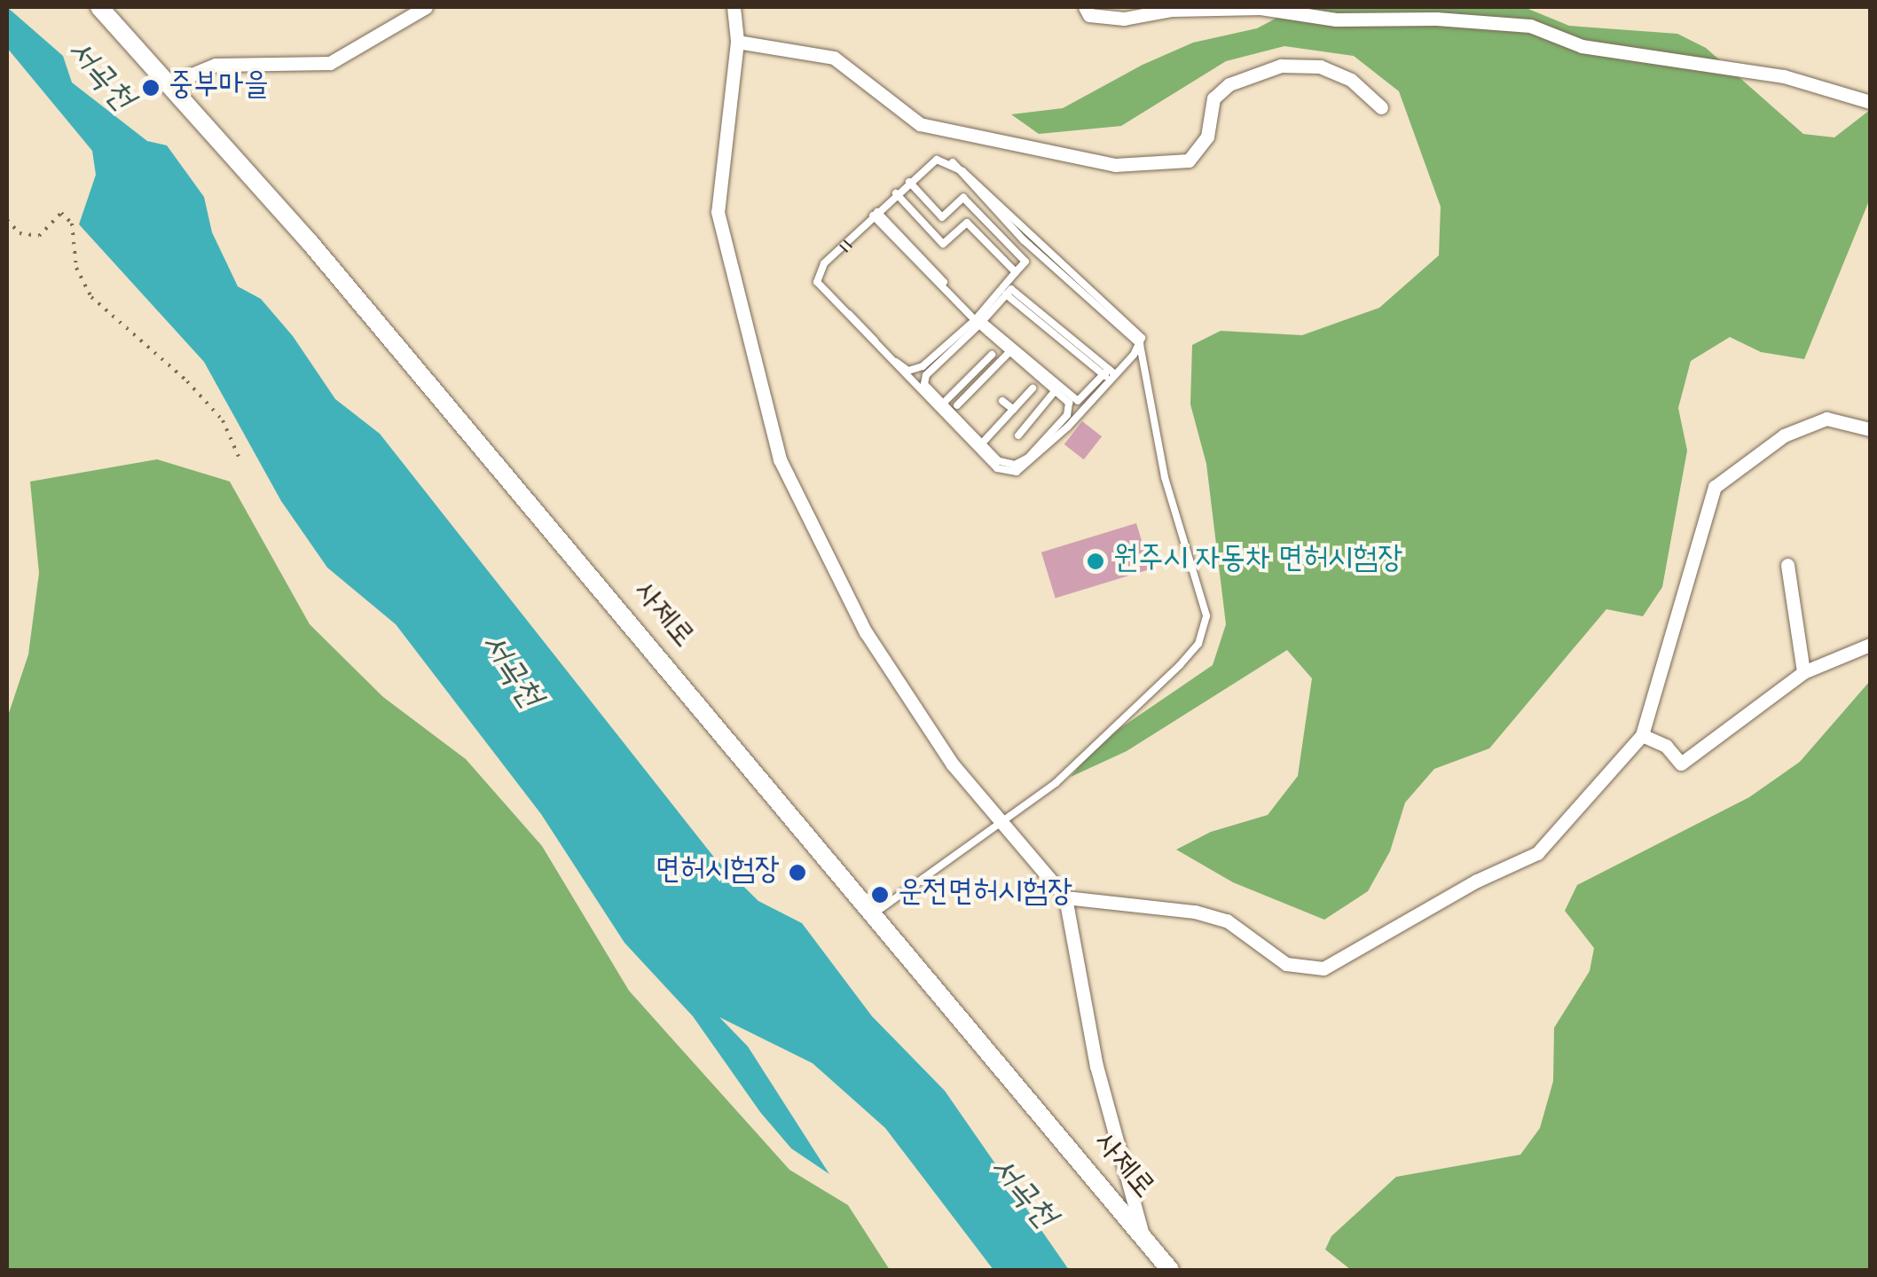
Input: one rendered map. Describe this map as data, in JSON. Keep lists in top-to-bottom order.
{
  "streets": {
    "street": ["사제로"]
  },
  "water": ["서곡천"],
  "places": [
    "중부마을",
    "원주시 자동차 면허시험장",
    "면허시험장",
    "운전면허시험장"
  ]
}
